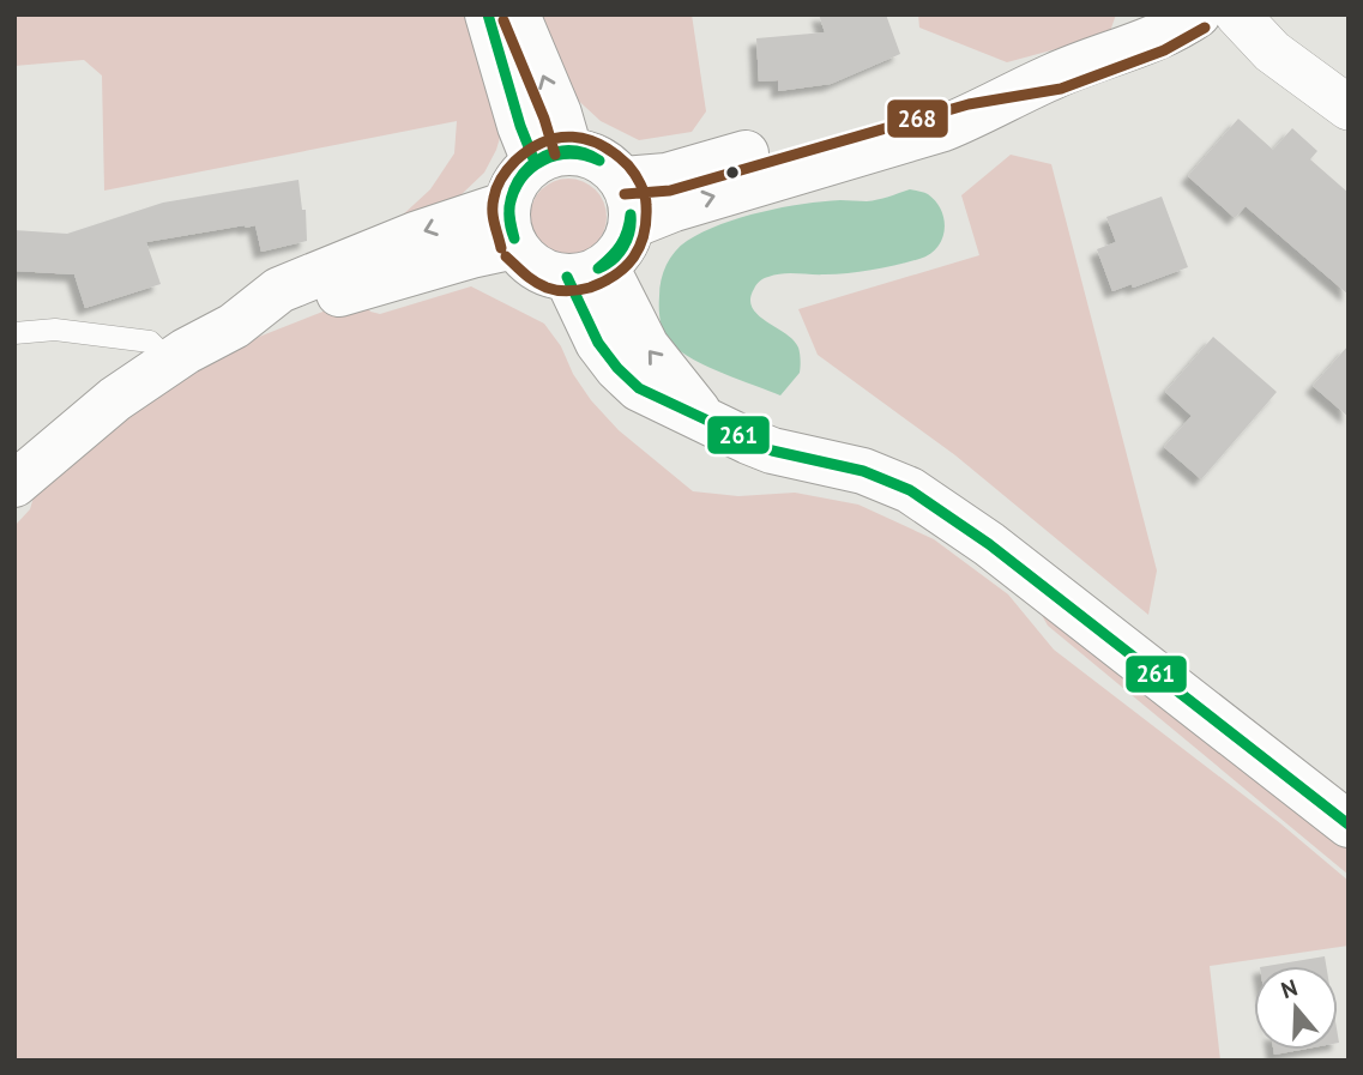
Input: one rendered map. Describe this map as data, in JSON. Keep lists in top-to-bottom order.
{
  "lines": ["transit line 261", "transit line 268"],
  "north": "top"
}
